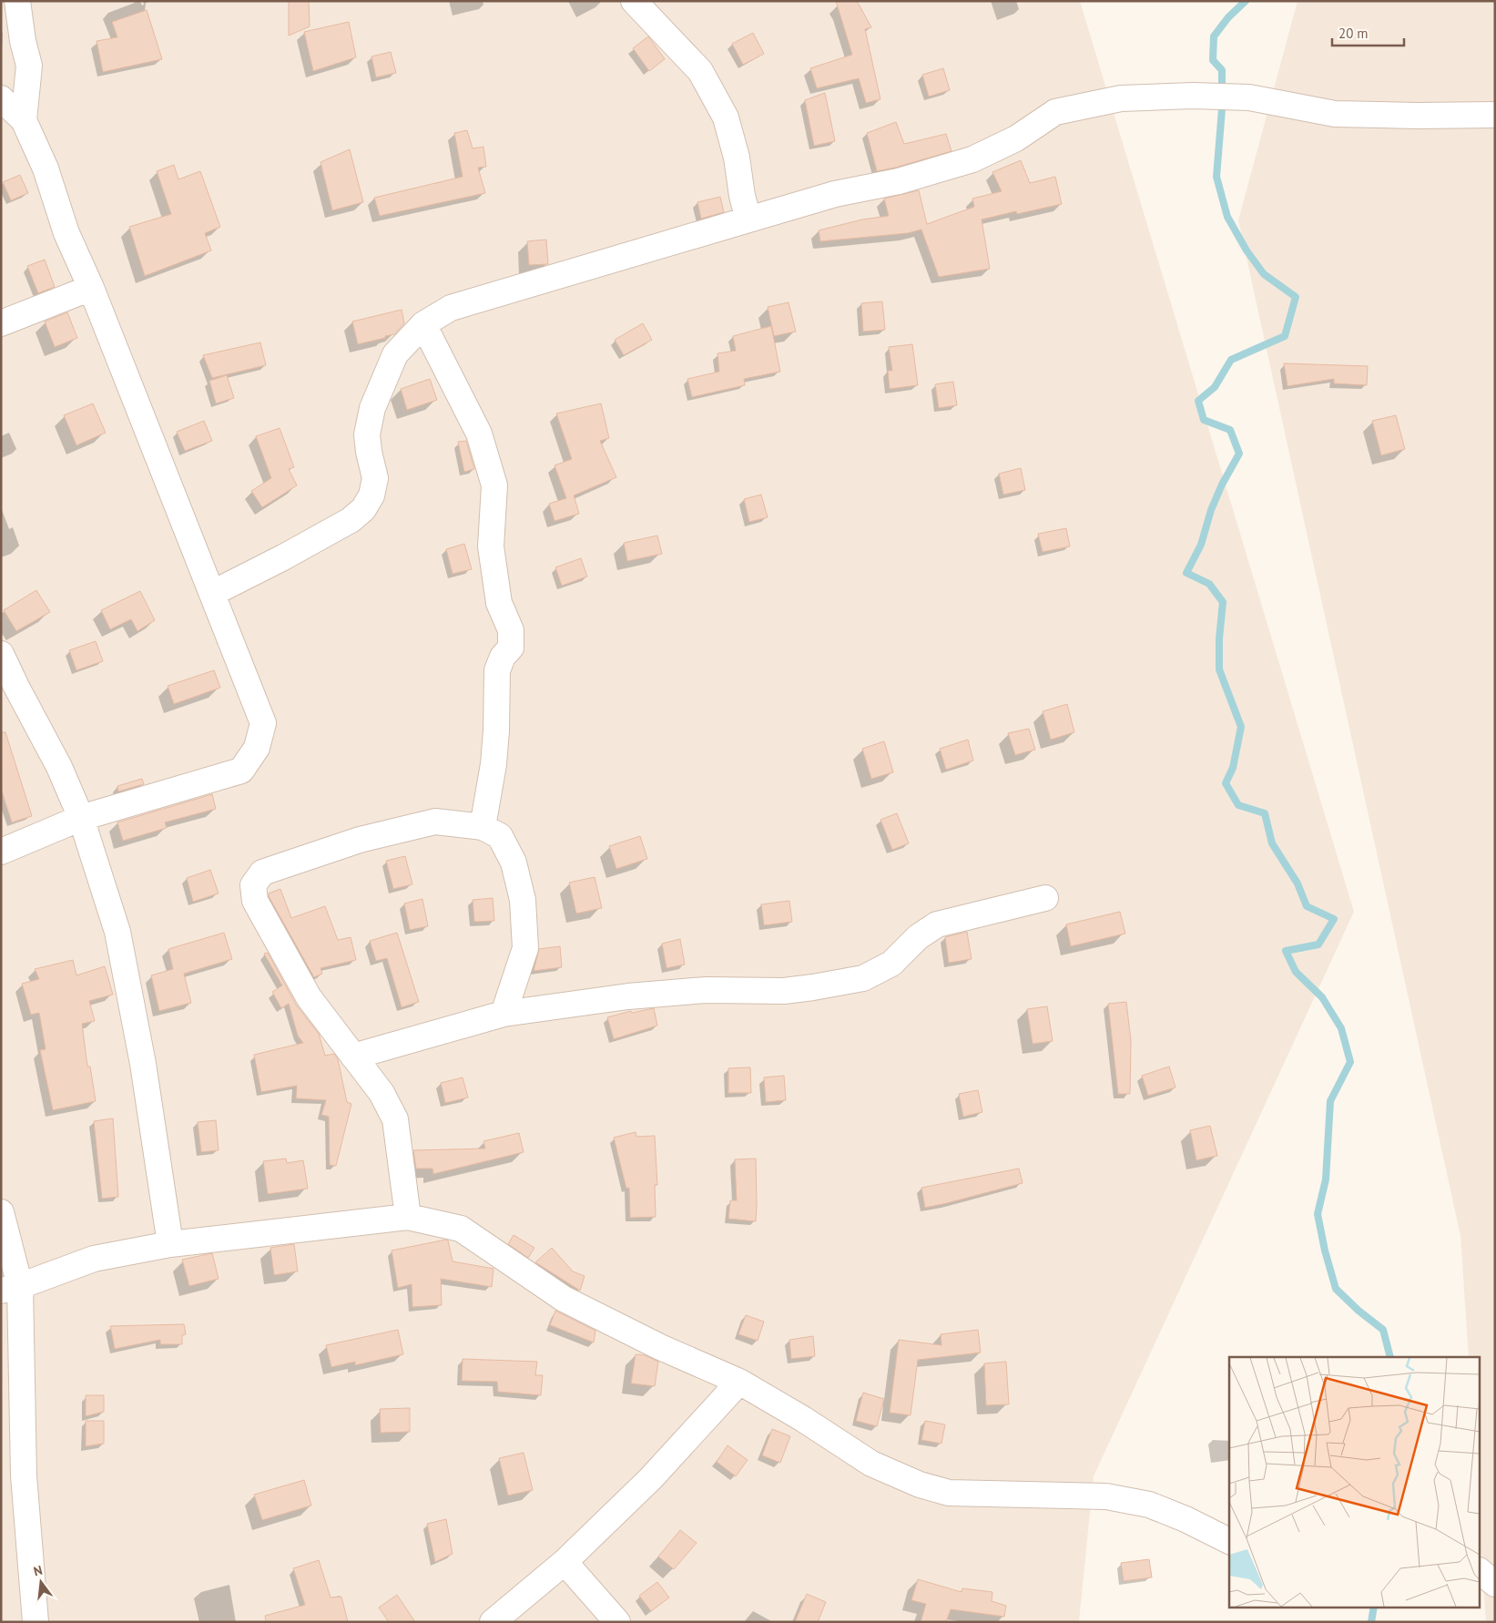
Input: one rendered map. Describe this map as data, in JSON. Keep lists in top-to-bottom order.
{
  "scale_bar": "20 m",
  "north": "top"
}
